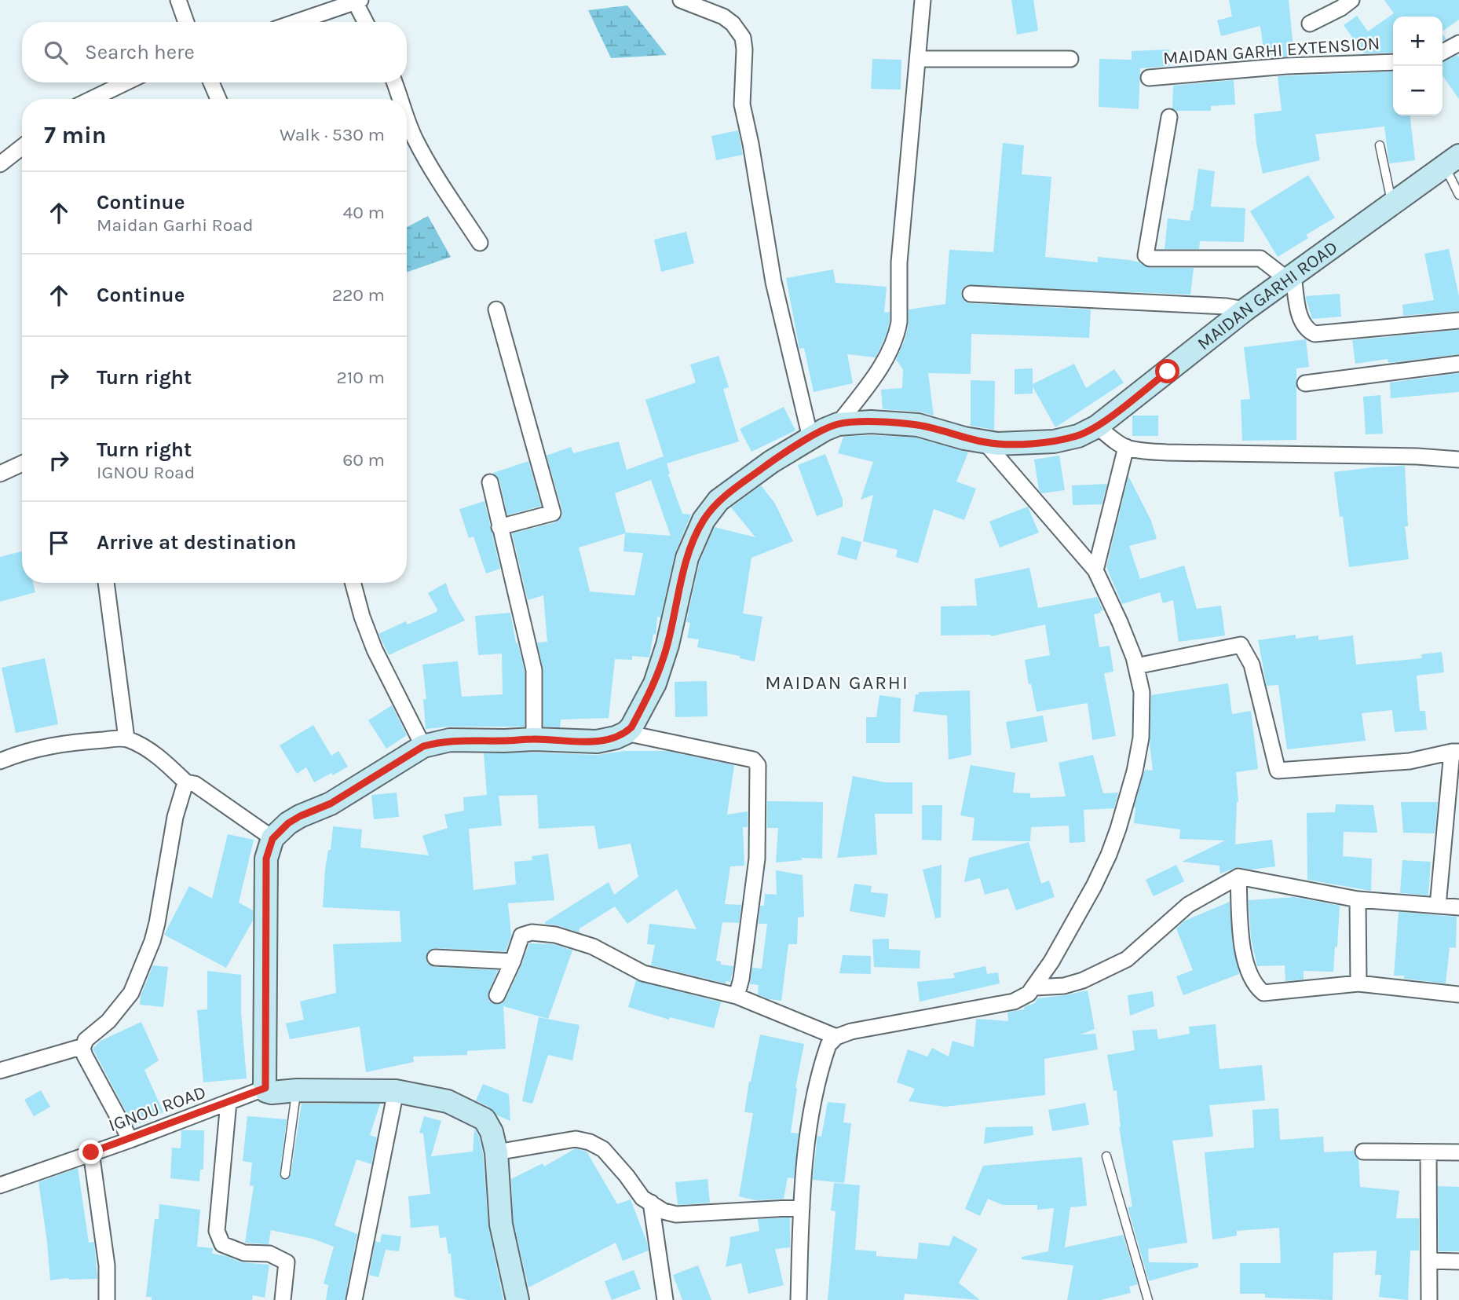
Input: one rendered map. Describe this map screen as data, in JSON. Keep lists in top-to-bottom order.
{
  "streets": {
    "street": ["MAIDAN GARHI EXTENSION", "MAIDAN GARHI ROAD", "IGNOU ROAD"]
  },
  "districts": ["MAIDAN GARHI"],
  "page": {
    "map_buttons": ["+", "−"],
    "search": "Search here",
    "heading": ["7 min", "Walk · 530 m"],
    "list": [
      ["Continue", "Maidan Garhi Road", "40 m"],
      ["Continue", "220 m"],
      ["Turn right", "210 m"],
      ["Turn right", "IGNOU Road", "60 m"],
      "Arrive at destination"
    ]
  }
}
